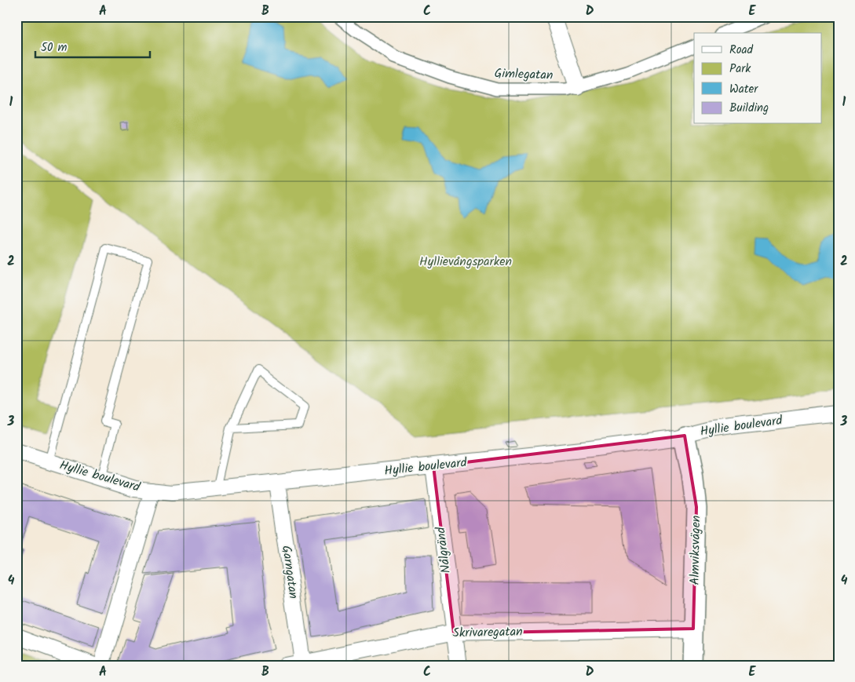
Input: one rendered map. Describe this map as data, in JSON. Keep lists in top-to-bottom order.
{
  "streets": {
    "street": [
      "Gimlegatan",
      "Hyllie boulevard",
      "Nålgränd",
      "Almviksvägen",
      "Garngatan",
      "Skrivaregatan"
    ]
  },
  "crossings": [
    ["Hyllie boulevard", "Nålgränd"],
    ["Hyllie boulevard", "Almviksvägen"],
    ["Hyllie boulevard", "Garngatan"],
    ["Nålgränd", "Skrivaregatan"],
    ["Almviksvägen", "Skrivaregatan"],
    ["Garngatan", "Skrivaregatan"]
  ],
  "parks": ["Hyllievångsparken"],
  "legend": [
    "Road",
    "Park",
    "Water",
    "Building"
  ],
  "scale_bar": "50 m",
  "grid": {
    "columns": [
      "A",
      "B",
      "C",
      "D",
      "E"
    ],
    "rows": [
      "1",
      "2",
      "3",
      "4"
    ]
  }
}
